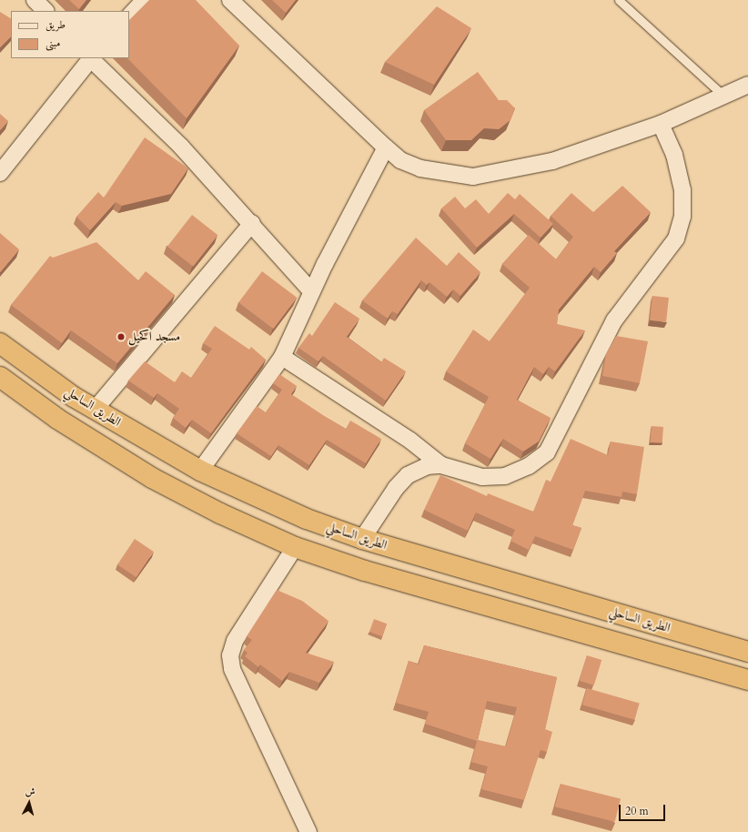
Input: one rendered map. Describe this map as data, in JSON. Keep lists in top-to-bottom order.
{
  "streets": {
    "highway": ["الطريق الساحلي"]
  },
  "places": ["مسجد اكحيل"],
  "legend": ["طريق", "مبنى"],
  "scale_bar": "20 m",
  "north": "top"
}
